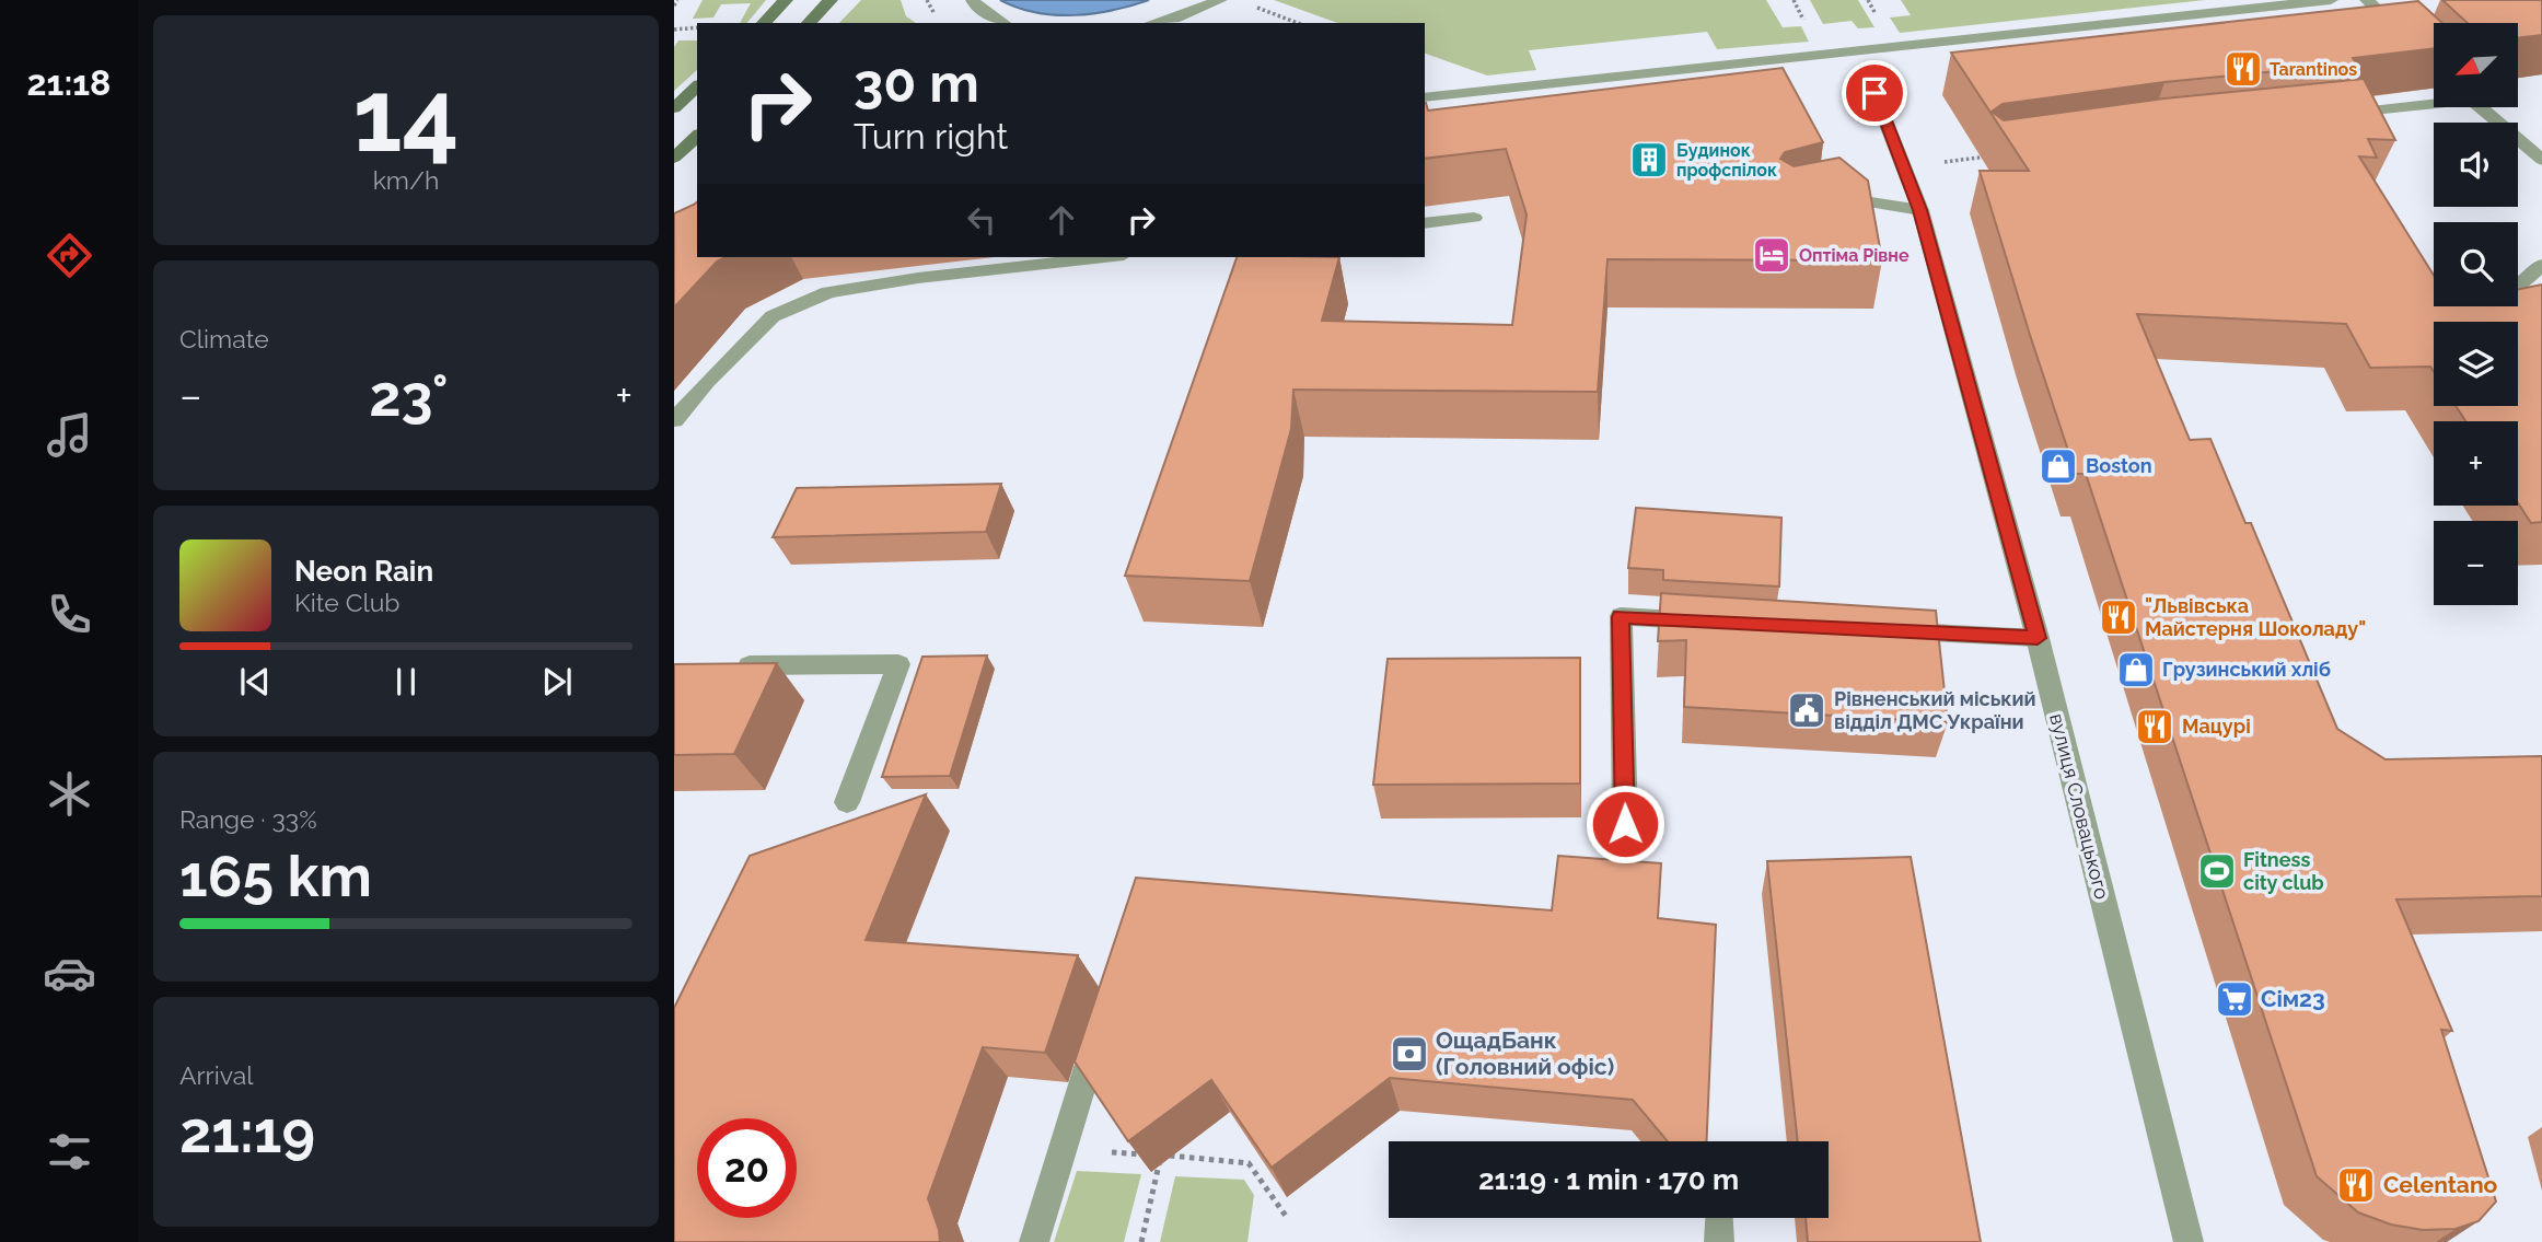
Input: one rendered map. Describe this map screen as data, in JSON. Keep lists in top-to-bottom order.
{
  "streets": {
    "street": ["вулиця Словацького"]
  },
  "places": {
    "restaurant": [
      "Tarantinos",
      "\"Львівська Майстерня Шоколаду\"",
      "Мацурі",
      "Celentano"
    ],
    "building": ["Будинок профспілок"],
    "hotel": ["Оптіма Рівне"],
    "shop": ["Boston", "Грузинський хліб"],
    "public building": ["Рівненський міський відділ ДМС України"],
    "sports": ["Fitness city club"],
    "supermarket": ["Сім23"],
    "bank": ["ОщадБанк (Головний офіс)"]
  },
  "north": "bottom left",
  "page": {
    "tabs": "21:18",
    "tile": [
      ["14", "km/h"],
      "Climate",
      ["Range · 33%", "165 km"],
      ["Arrival", "21:19"]
    ],
    "map_buttons": ["+", "−"],
    "turn": ["30 m", "Turn right"],
    "heat": ["−", "23°", "+"],
    "song": ["Neon Rain", "Kite Club"],
    "limit": "20",
    "trip": "21:19 · 1 min · 170 m"
  }
}
